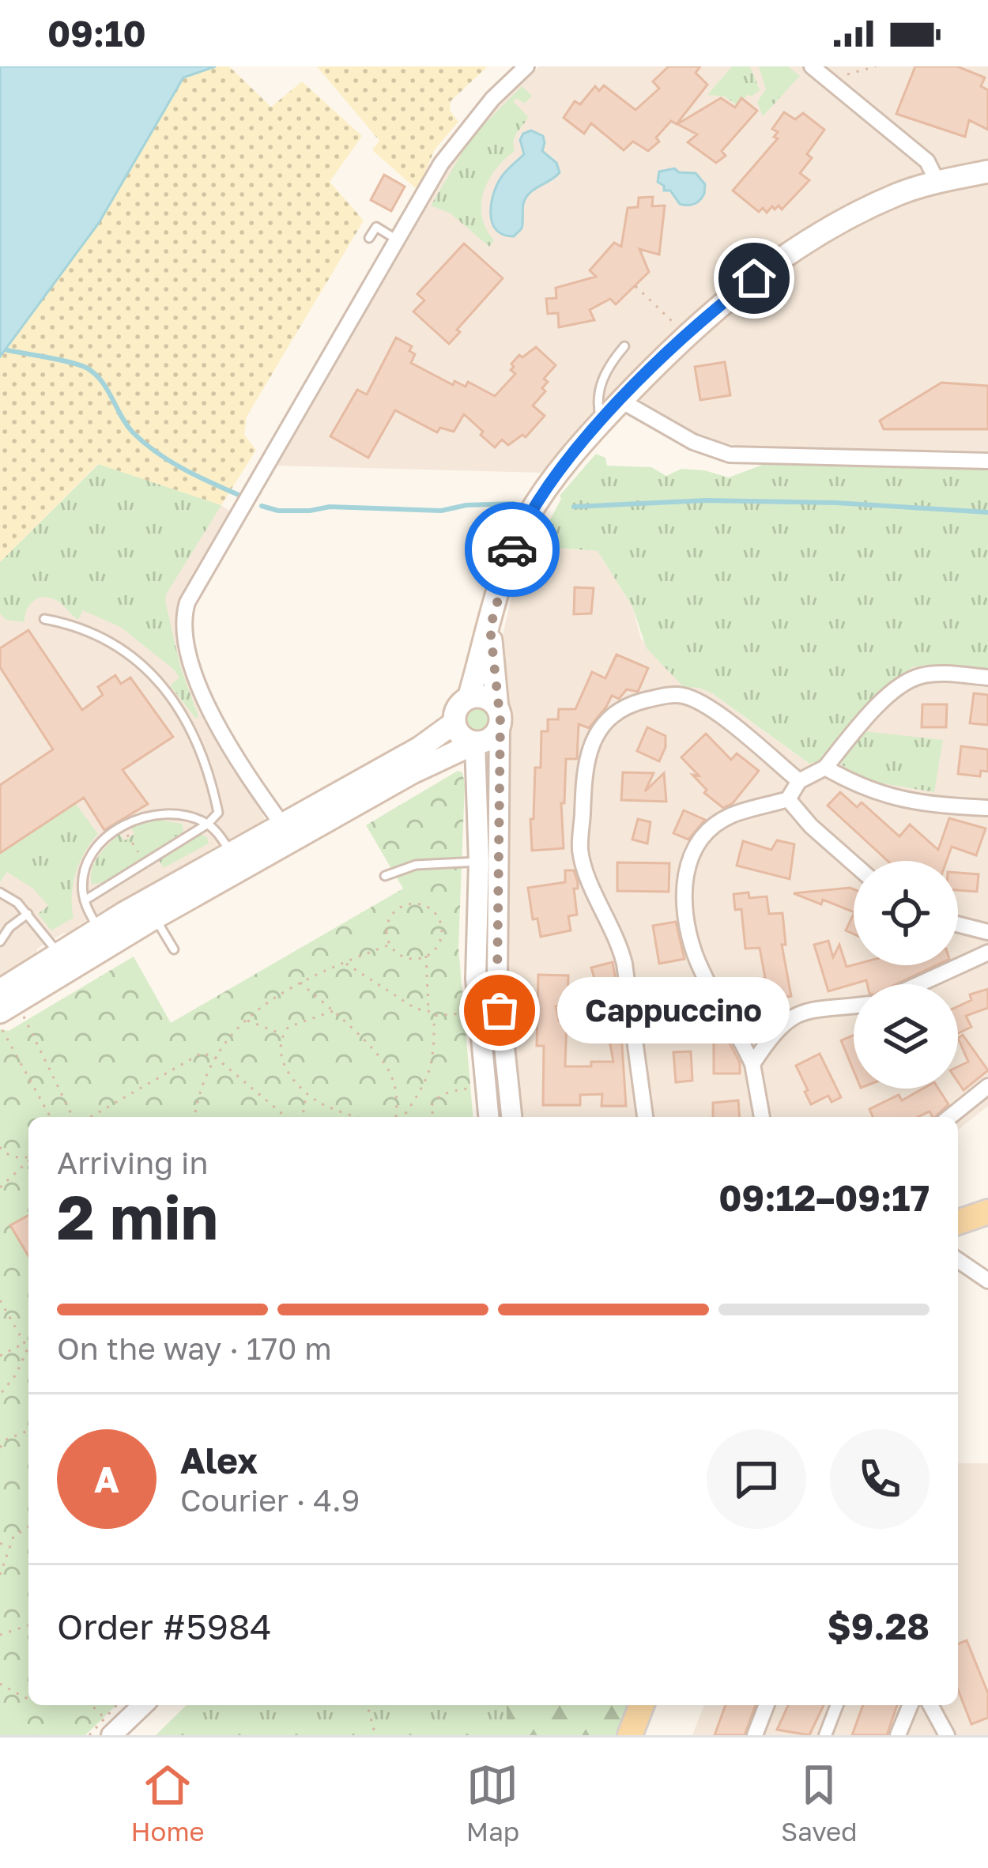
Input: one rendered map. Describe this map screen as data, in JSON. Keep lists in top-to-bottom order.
{
  "places": ["Cappuccino"],
  "page": {
    "status": "09:10",
    "bubble": "Cappuccino",
    "heading": ["2 min", "Arriving in", "09:12–09:17"],
    "panel": [
      "Alex",
      "Courier · 4.9",
      "Order #5984",
      "$9.28"
    ],
    "bar": "On the way · 170 m",
    "round": "A",
    "tabs": ["Home", "Map", "Saved"]
  }
}
